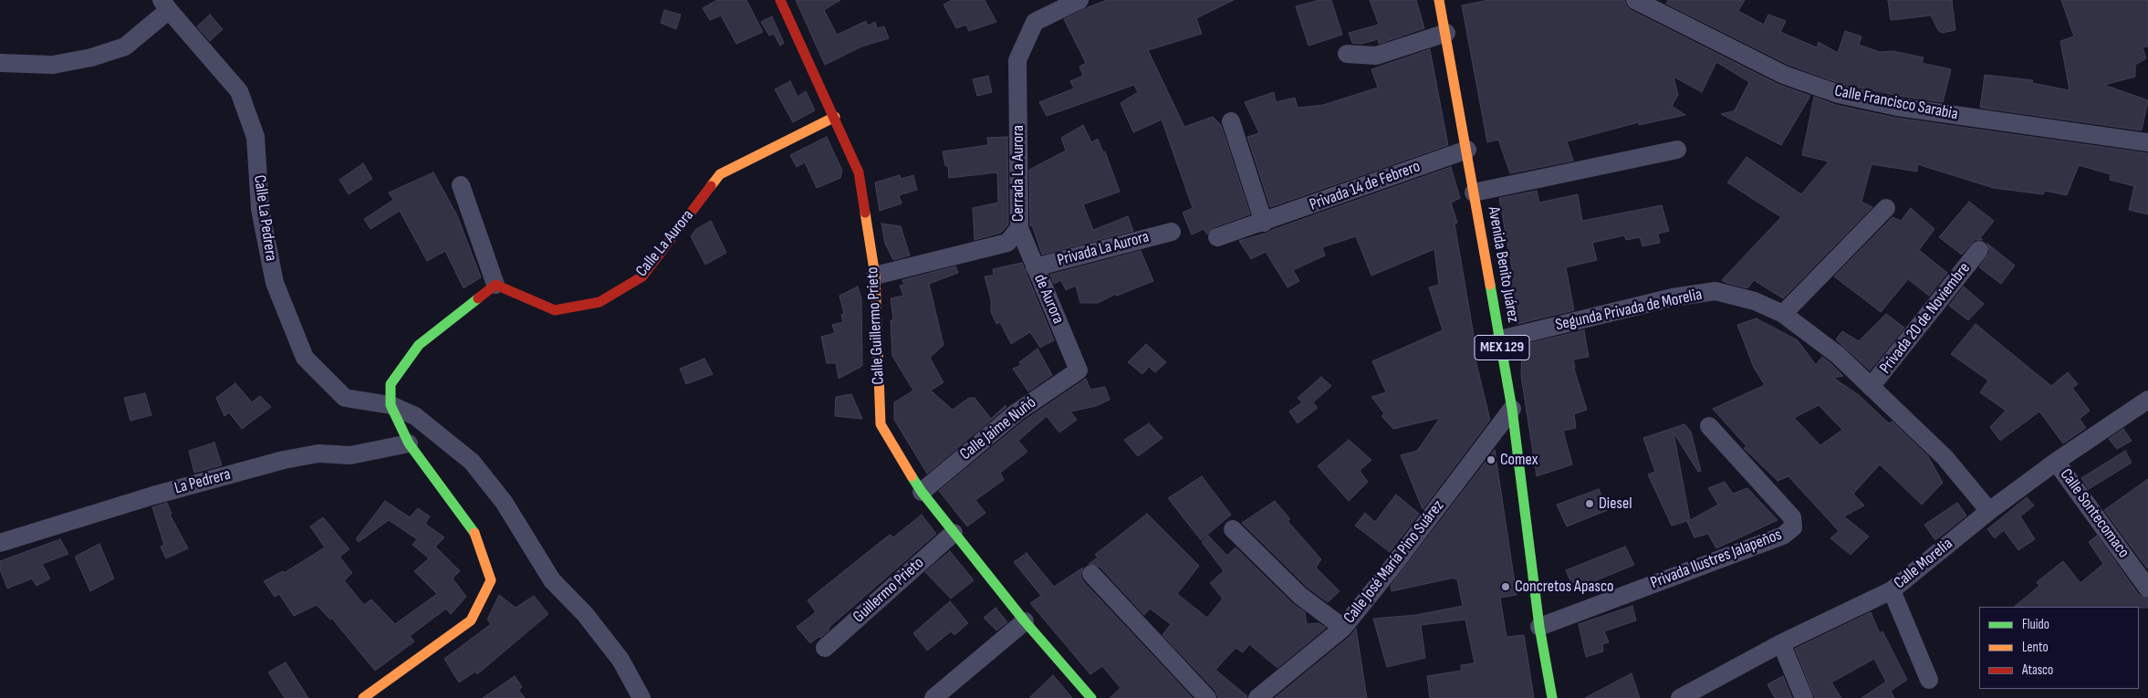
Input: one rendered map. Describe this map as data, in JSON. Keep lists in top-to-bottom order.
{
  "streets": {
    "street": [
      "Calle Francisco Sarabia",
      "Cerrada La Aurora",
      "Privada 14 de Febrero",
      "Calle La Pedrera",
      "Calle La Aurora",
      "Privada La Aurora",
      "Avenida Benito Juárez",
      "de Aurora",
      "Segunda Privada de Morelia",
      "Privada 20 de Noviembre",
      "Calle Guillermo Prieto",
      "MEX 129",
      "Calle Jaime Nuñó",
      "La Pedrera",
      "Calle Sontecomaco",
      "Privada Ilustres Jalapeños",
      "Calle José María Pino Suárez",
      "Calle Morelia",
      "Guillermo Prieto"
    ]
  },
  "crossings": [
    ["Cerrada La Aurora", "de Aurora"],
    ["Cerrada La Aurora", "Calle Guillermo Prieto"],
    ["Privada 14 de Febrero", "Avenida Benito Juárez"],
    ["Calle La Aurora", "Calle Guillermo Prieto"],
    ["Privada La Aurora", "de Aurora"],
    ["Avenida Benito Juárez", "Segunda Privada de Morelia"],
    ["Avenida Benito Juárez", "Privada Ilustres Jalapeños"],
    ["Avenida Benito Juárez", "Calle José María Pino Suárez"],
    ["de Aurora", "Calle Jaime Nuñó"],
    ["Segunda Privada de Morelia", "Privada 20 de Noviembre"],
    ["Segunda Privada de Morelia", "Calle Morelia"],
    ["Calle Guillermo Prieto", "Calle Jaime Nuñó"],
    ["Calle Guillermo Prieto", "Guillermo Prieto"],
    ["Calle Sontecomaco", "Calle Morelia"]
  ],
  "places": ["Comex", "Diesel", "Concretos Apasco"],
  "legend": ["Fluido", "Lento", "Atasco"]
}
